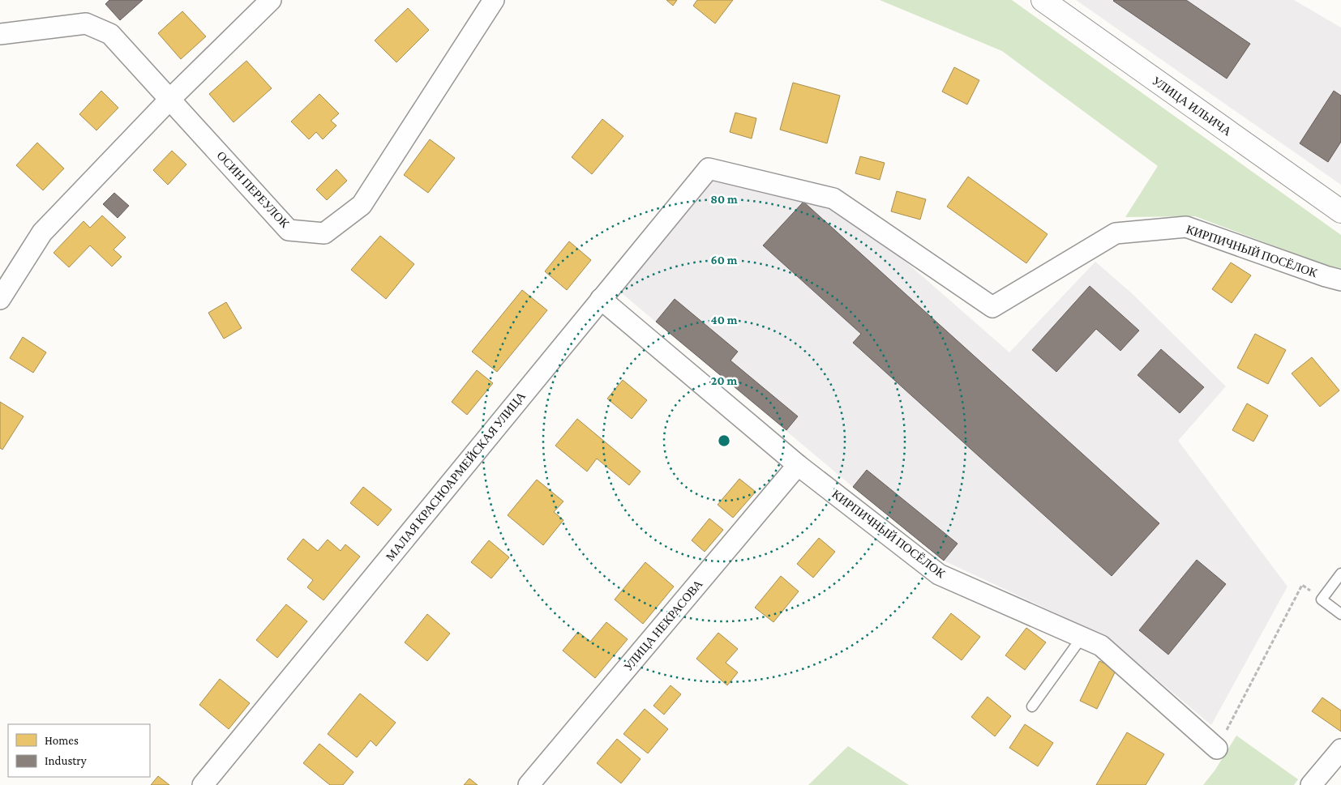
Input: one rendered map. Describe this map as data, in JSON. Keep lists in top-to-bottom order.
{
  "streets": {
    "street": [
      "УЛИЦА ИЛЬИЧА",
      "ОСИН ПЕРЕУЛОК",
      "КИРПИЧНЫЙ ПОСЁЛОК",
      "МАЛАЯ КРАСНОАРМЕЙСКАЯ УЛИЦА",
      "УЛИЦА НЕКРАСОВА"
    ]
  },
  "crossings": [
    ["КИРПИЧНЫЙ ПОСЁЛОК", "МАЛАЯ КРАСНОАРМЕЙСКАЯ УЛИЦА"],
    ["КИРПИЧНЫЙ ПОСЁЛОК", "УЛИЦА НЕКРАСОВА"]
  ],
  "legend": ["Homes", "Industry"],
  "rings": [
    "80 m",
    "60 m",
    "40 m",
    "20 m"
  ]
}
